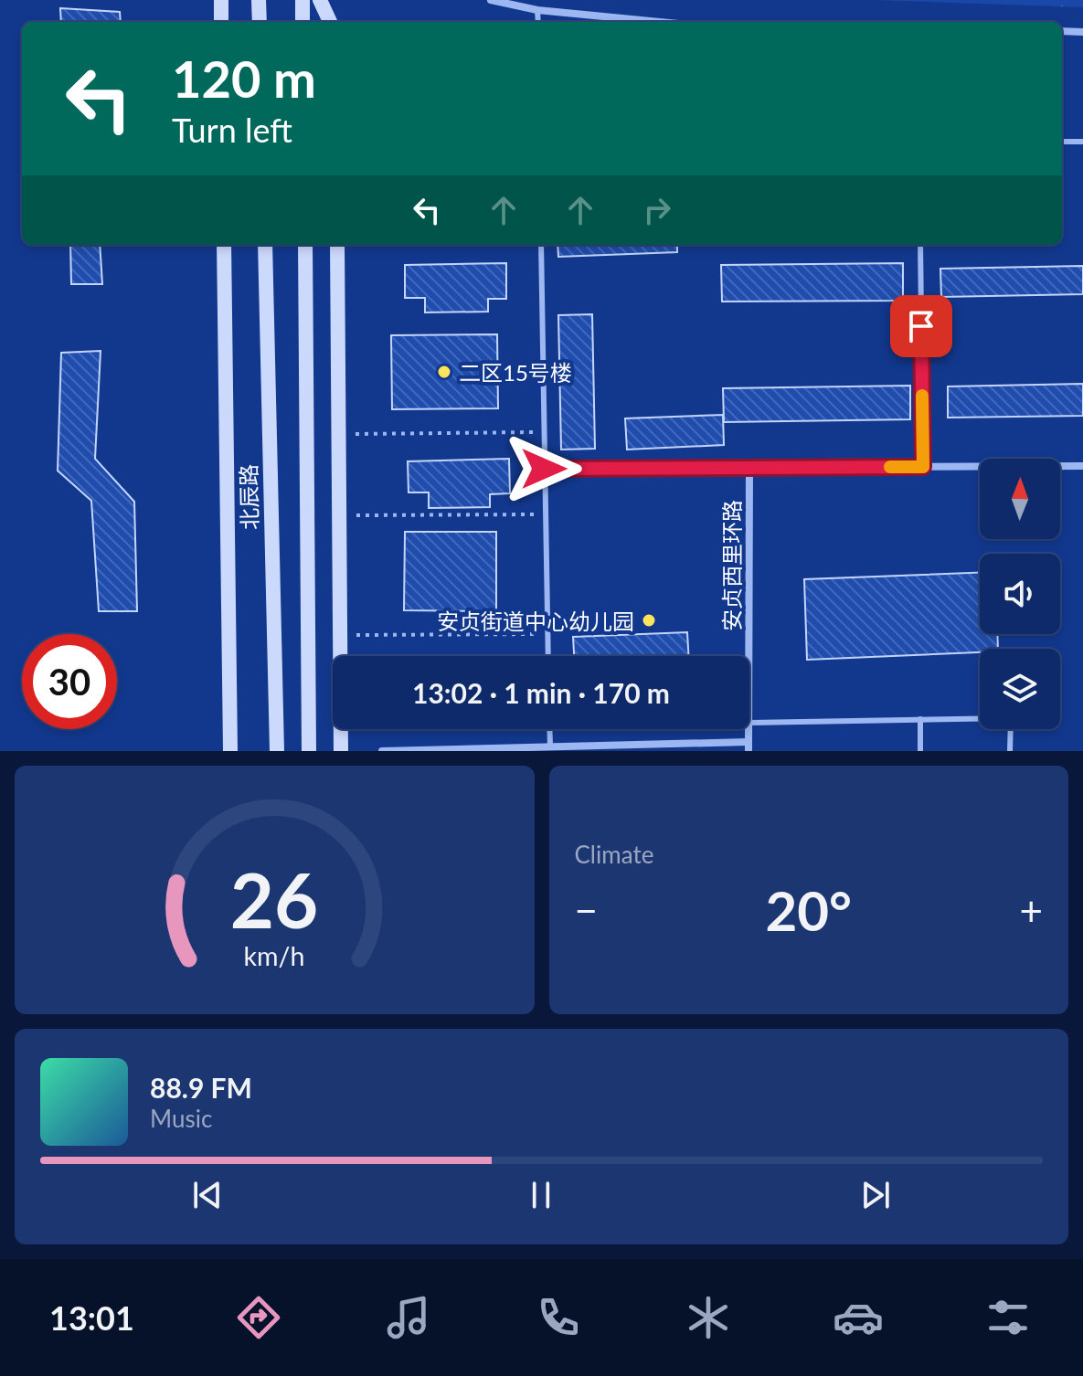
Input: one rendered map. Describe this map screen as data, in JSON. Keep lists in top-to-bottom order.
{
  "streets": {
    "street": ["北辰路", "安贞西里环路"]
  },
  "places": ["二区15号楼", "安贞街道中心幼儿园"],
  "north": "top",
  "page": {
    "turn": ["120 m", "Turn left"],
    "limit": "30",
    "trip": "13:02 · 1 min · 170 m",
    "tile": "Climate",
    "heat": ["−", "20°", "+"],
    "song": ["88.9 FM", "Music"],
    "tabs": "13:01",
    "gauge": ["26", "km/h"]
  }
}
